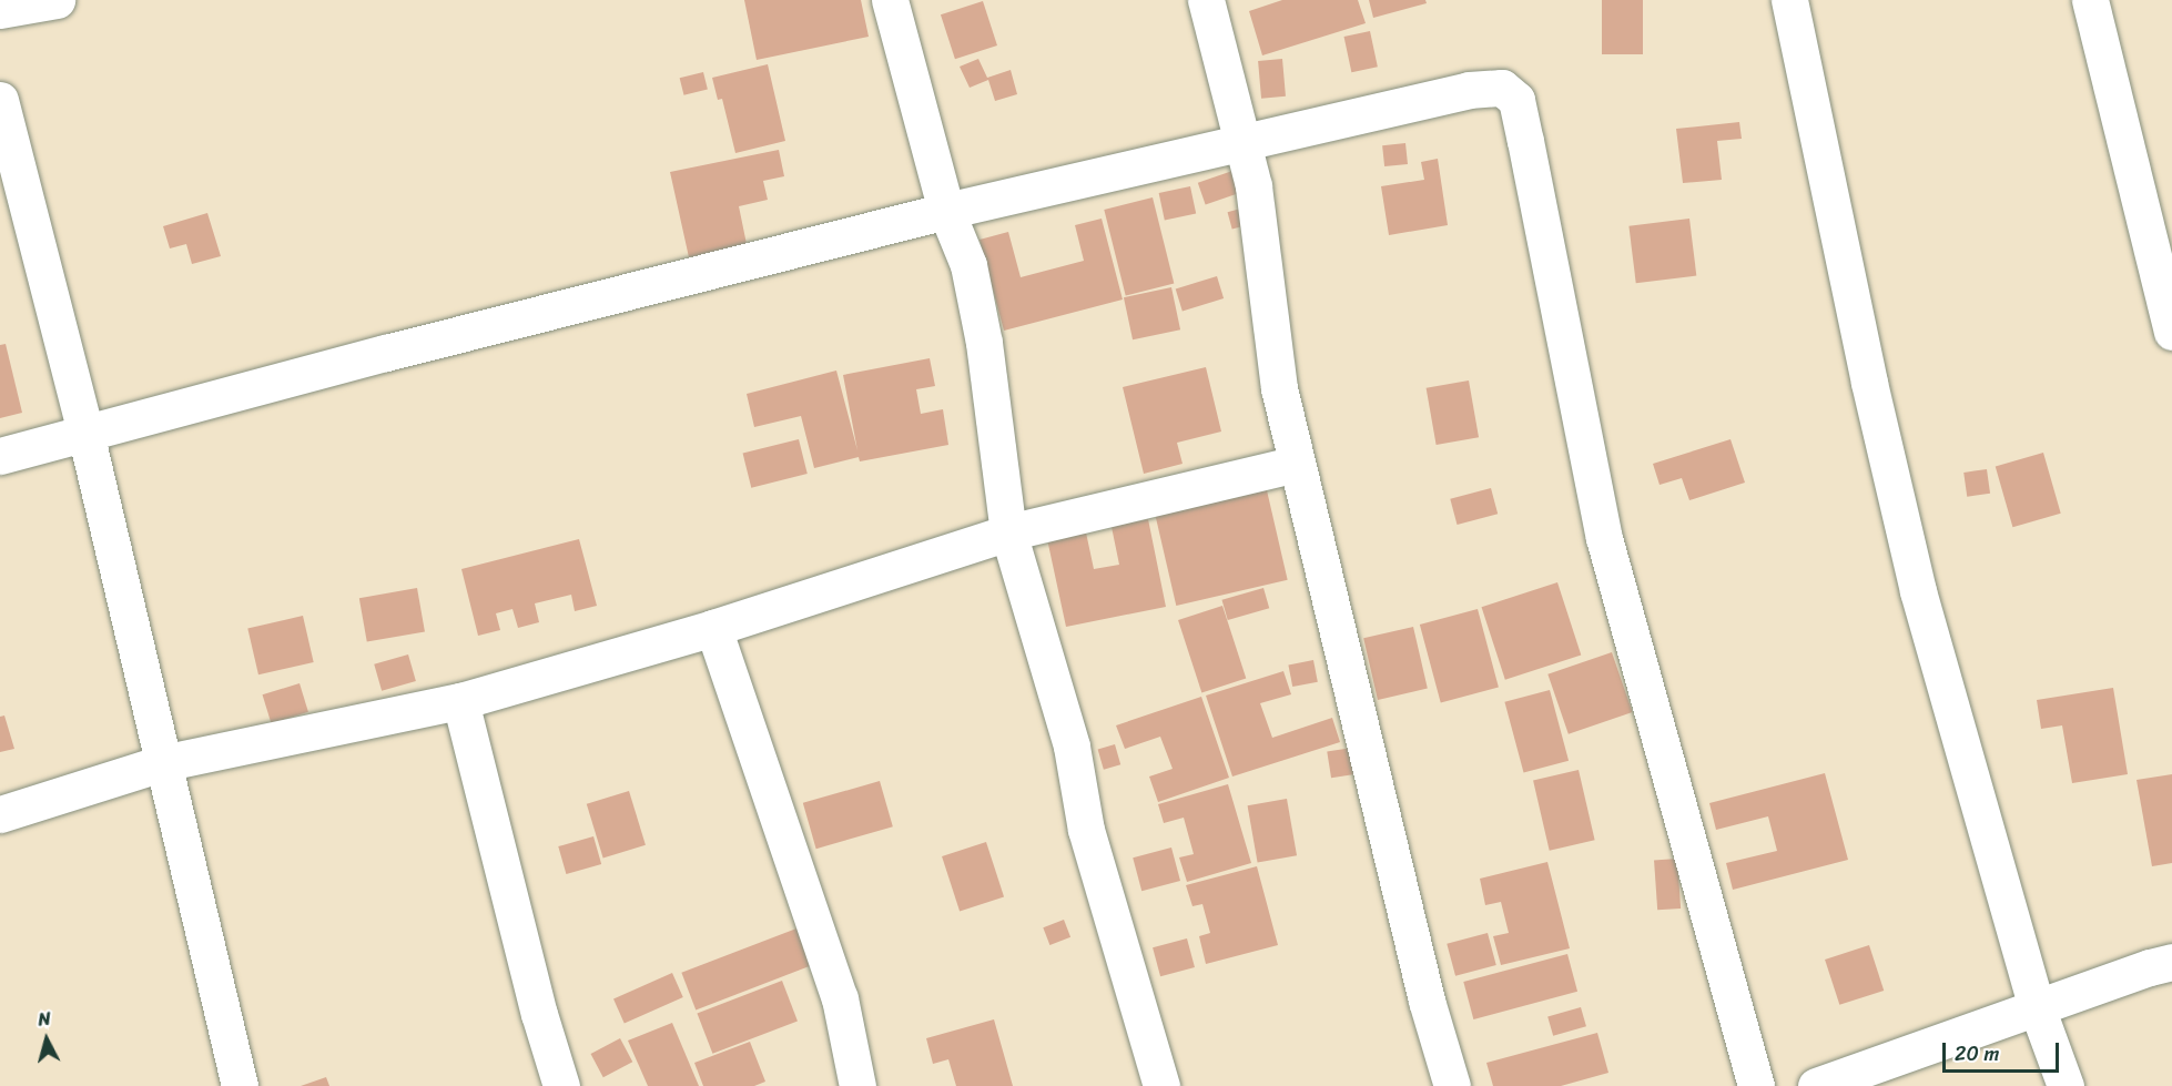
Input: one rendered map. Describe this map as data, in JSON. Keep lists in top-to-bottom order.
{
  "scale_bar": "20 m",
  "north": "top"
}
